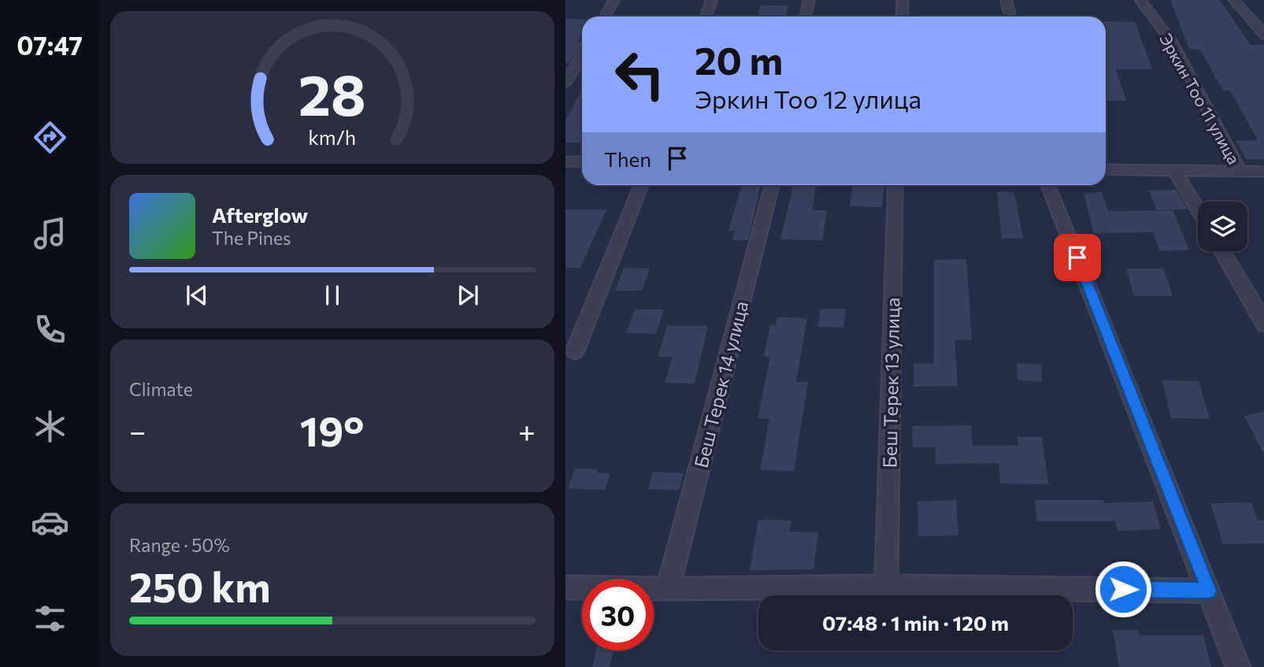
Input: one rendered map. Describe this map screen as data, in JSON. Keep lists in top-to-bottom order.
{
  "streets": {
    "street": ["Эркин Тоо 11 улица", "Беш Терек 13 улица", "Беш Терек 14 улица"]
  },
  "page": {
    "tabs": "07:47",
    "turn": ["20 m", "Эркин Тоо 12 улица"],
    "then": "Then",
    "song": ["Afterglow", "The Pines"],
    "tile": [
      "Climate",
      ["Range · 50%", "250 km"]
    ],
    "heat": ["−", "19°", "+"],
    "limit": "30",
    "trip": "07:48 · 1 min · 120 m",
    "gauge": ["28", "km/h"]
  }
}
